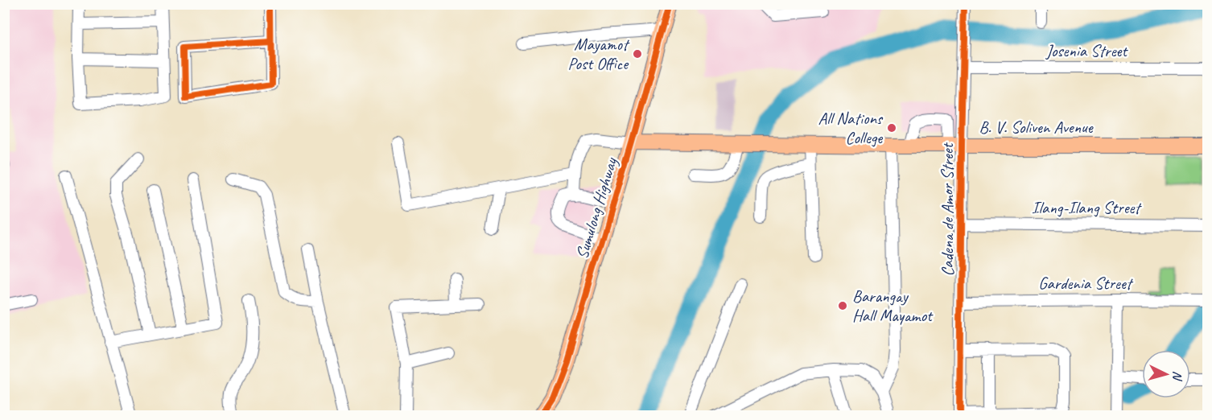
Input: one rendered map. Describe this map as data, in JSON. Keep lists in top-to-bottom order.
{
  "streets": {
    "main road": ["B. V. Soliven Avenue", "Sumulong Highway"],
    "street": [
      "Josenia Street",
      "Ilang-Ilang Street",
      "Cadena de Amor Street",
      "Gardenia Street"
    ]
  },
  "crossings": [
    ["Josenia Street", "Cadena de Amor Street"],
    ["B. V. Soliven Avenue", "Sumulong Highway"],
    ["B. V. Soliven Avenue", "Cadena de Amor Street"],
    ["Ilang-Ilang Street", "Cadena de Amor Street"],
    ["Cadena de Amor Street", "Gardenia Street"]
  ],
  "places": ["Mayamot Post Office", "All Nations College", "Barangay Hall Mayamot"],
  "north": "right"
}
